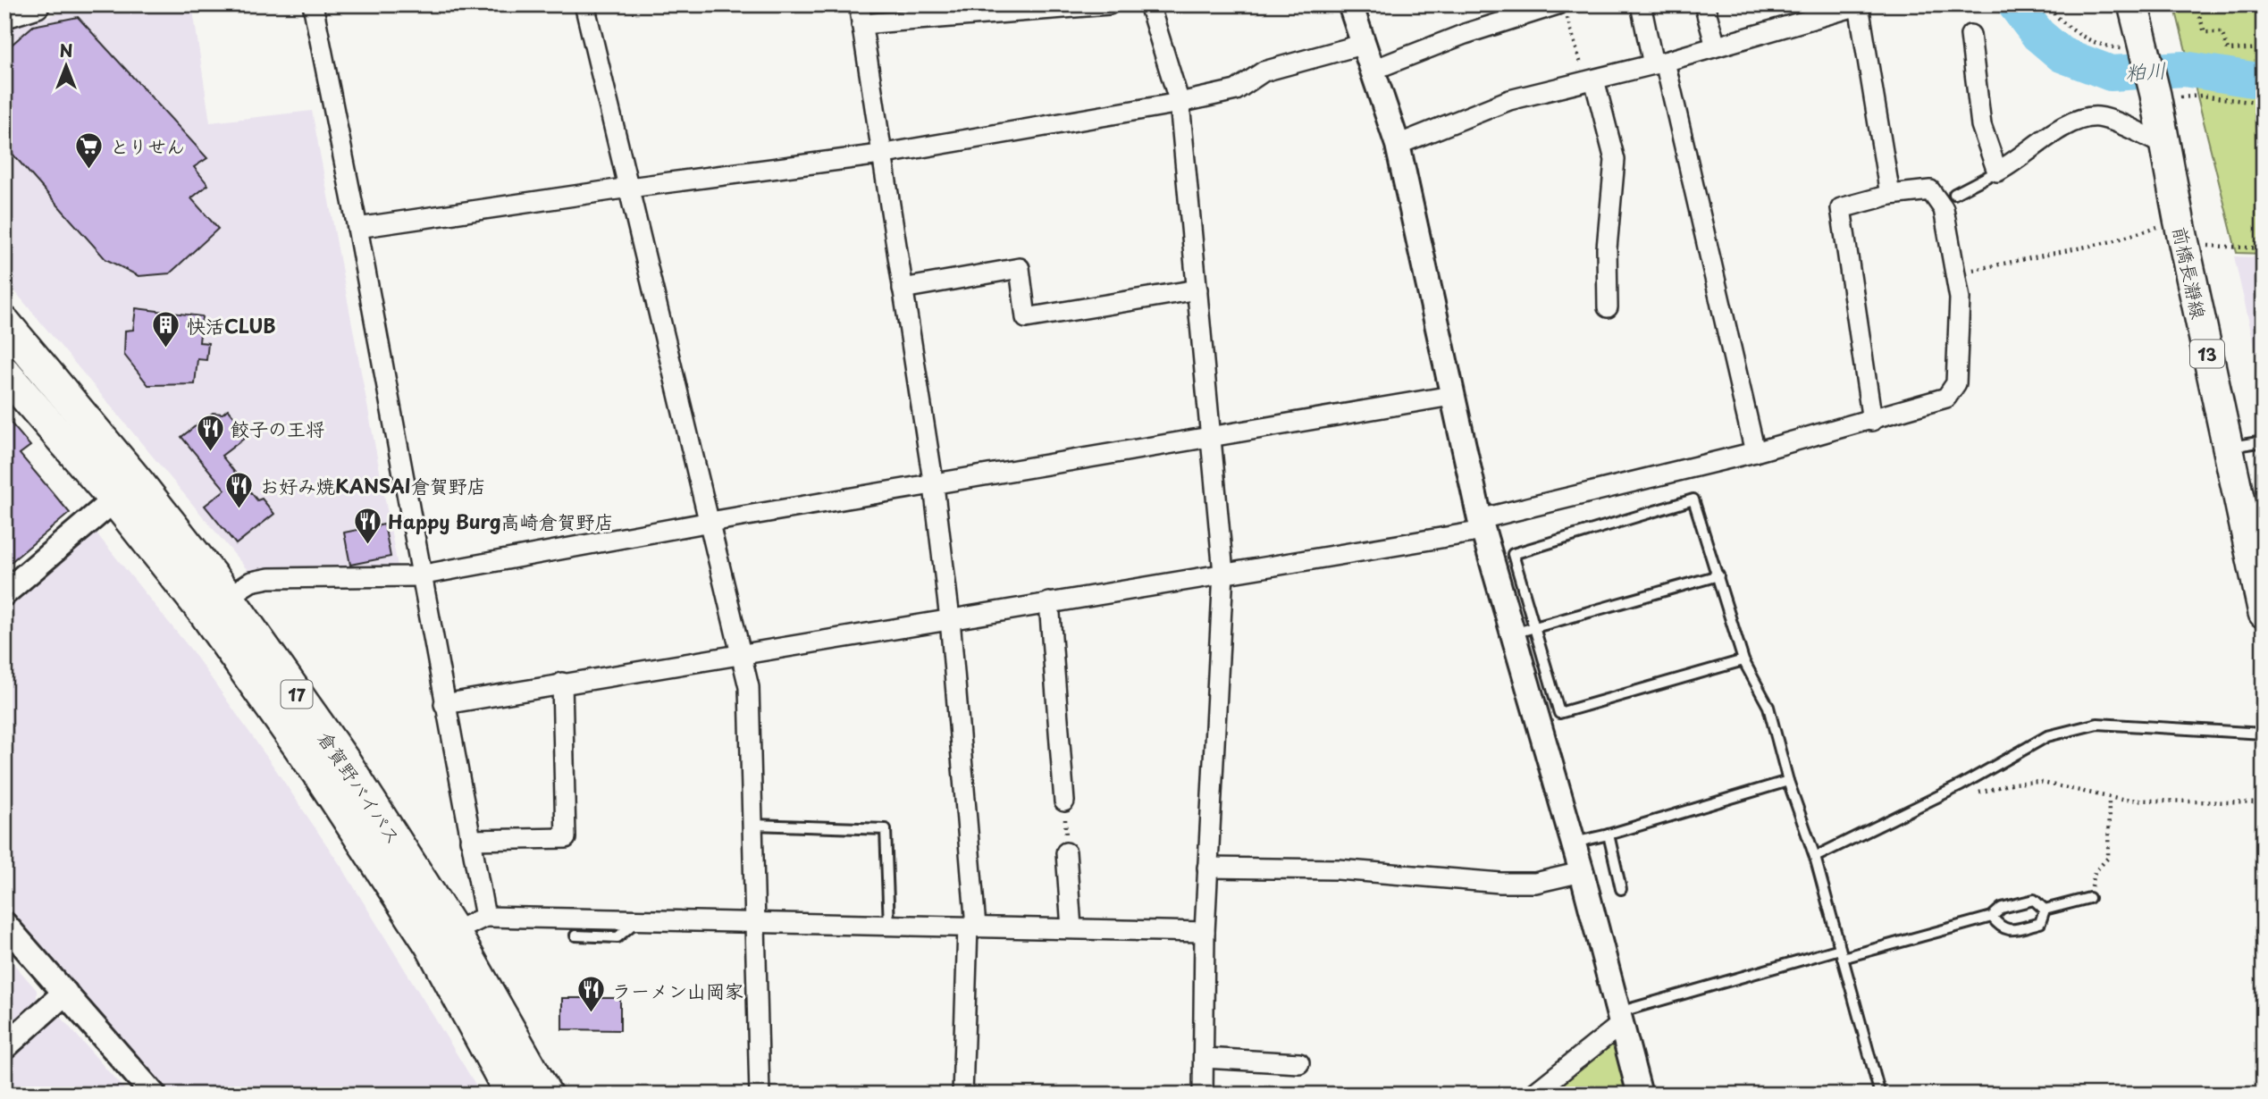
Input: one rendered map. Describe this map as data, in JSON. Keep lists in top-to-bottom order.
{
  "streets": {
    "highway": ["17", "倉賀野バイパス"],
    "main road": ["前橋長瀞線", "13"]
  },
  "water": ["粕川"],
  "places": {
    "supermarket": ["とりせん"],
    "building": ["快活CLUB"],
    "restaurant": [
      "餃子の王将",
      "お好み焼KANSAI倉賀野店",
      "Happy Burg高崎倉賀野店",
      "ラーメン山岡家"
    ]
  },
  "north": "top"
}
